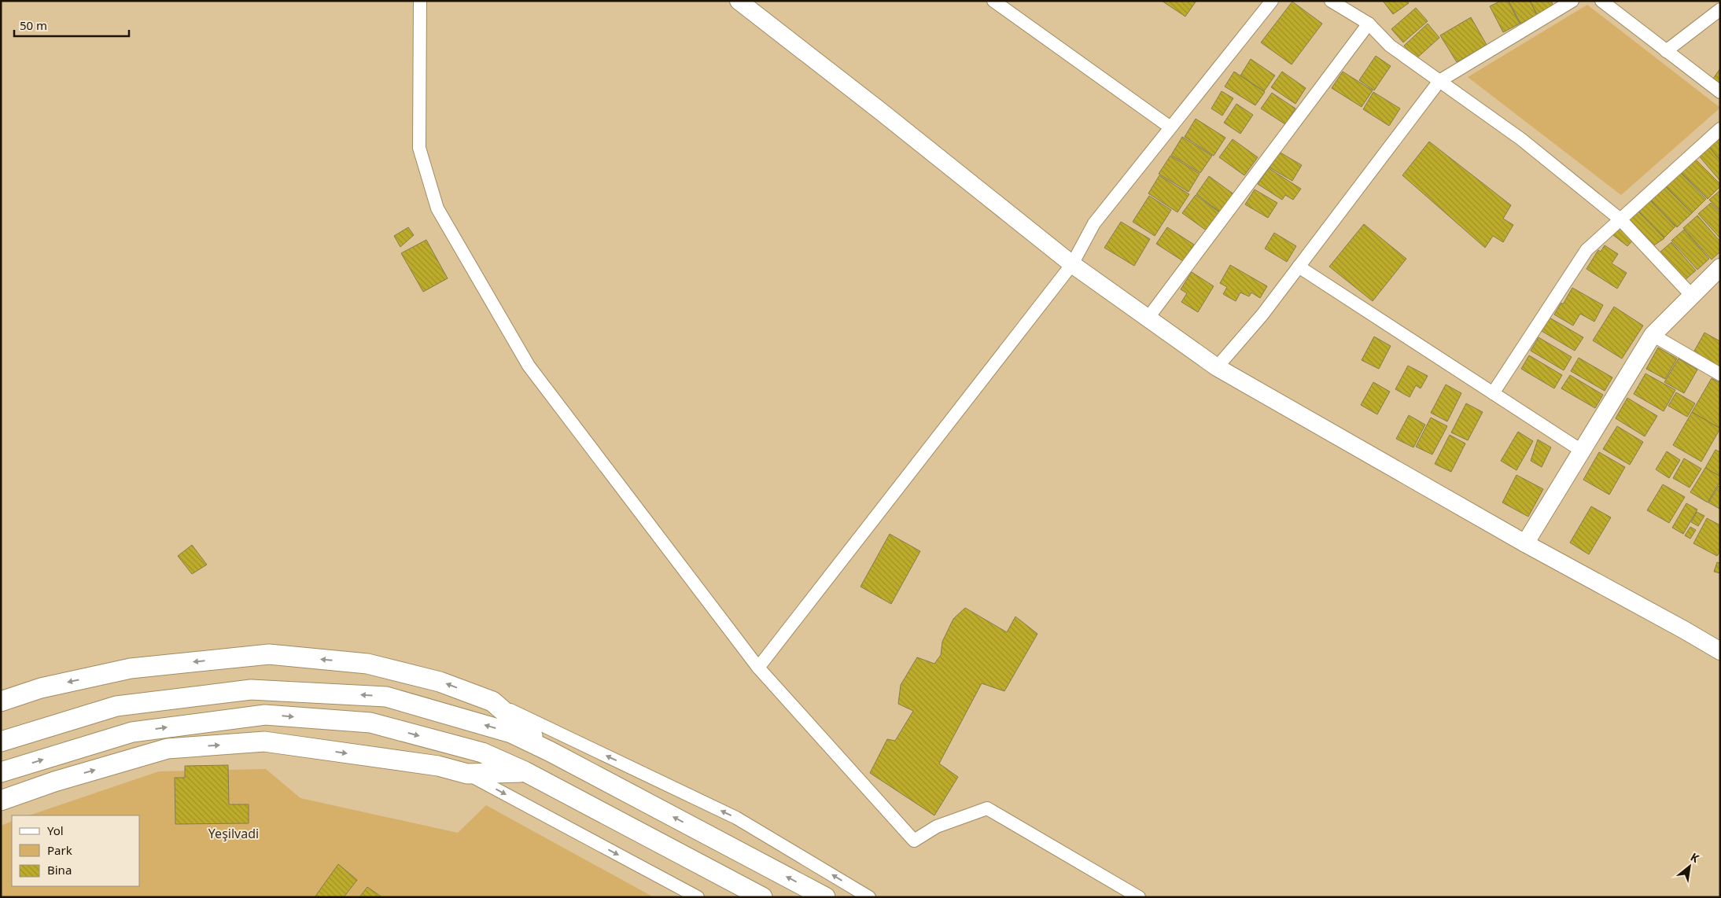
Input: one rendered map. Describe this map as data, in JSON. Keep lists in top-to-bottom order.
{
  "parks": ["Yeşilvadi"],
  "legend": ["Yol", "Park", "Bina"],
  "scale_bar": "50 m",
  "north": "top right"
}
